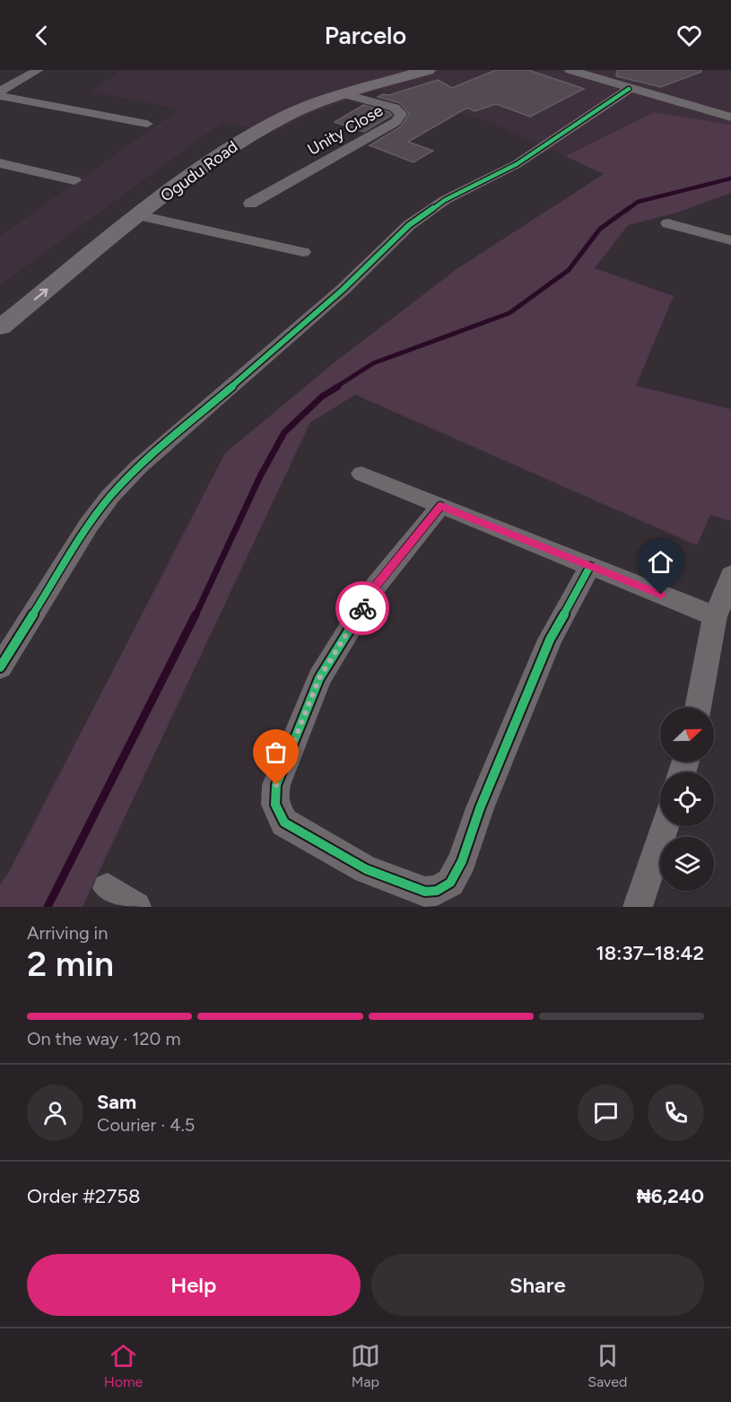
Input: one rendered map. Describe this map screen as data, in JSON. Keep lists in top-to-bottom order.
{
  "streets": {
    "main road": ["Ogudu Road"],
    "street": ["Unity Close"]
  },
  "crossings": [
    ["Unity Close", "Ogudu Road"]
  ],
  "north": "right",
  "page": {
    "header": "Parcelo",
    "heading": ["2 min", "Arriving in", "18:37–18:42"],
    "panel": [
      "Sam",
      "Courier · 4.5",
      "Order #2758",
      "₦6,240"
    ],
    "bar": "On the way · 120 m",
    "buttons": ["Help", "Share"],
    "tabs": ["Home", "Map", "Saved"]
  }
}
